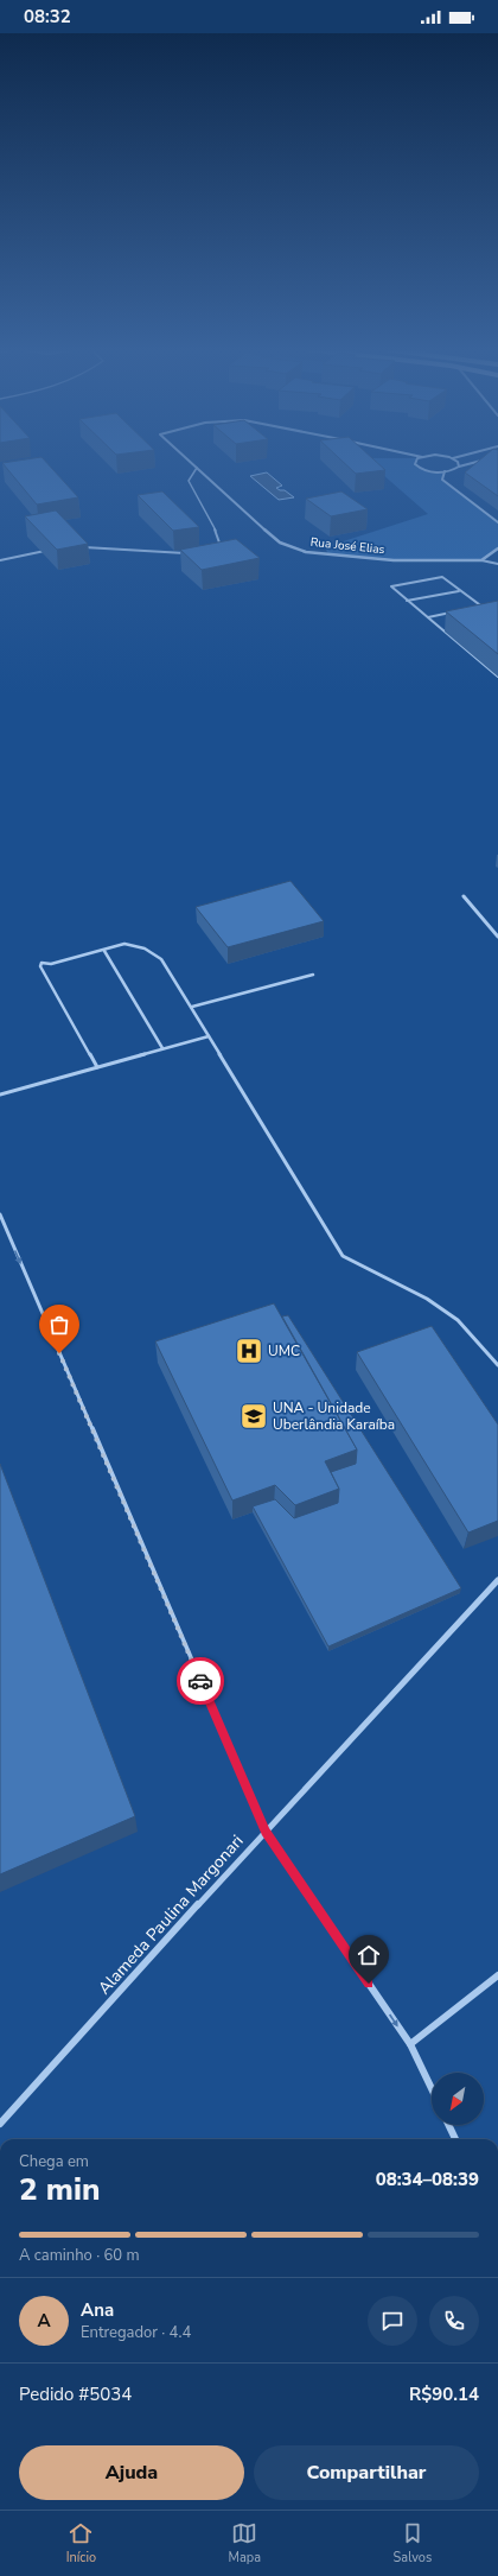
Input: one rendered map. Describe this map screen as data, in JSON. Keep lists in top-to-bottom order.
{
  "streets": {
    "street": ["Rua José Elias", "Alameda Paulina Margonari"]
  },
  "places": {
    "hospital": ["UMC"],
    "school or university": ["UNA - Unidade Uberlândia Karaíba"]
  },
  "north": "bottom left",
  "page": {
    "status": "08:32",
    "heading": ["2 min", "Chega em", "08:34–08:39"],
    "panel": [
      "Ana",
      "Entregador · 4.4",
      "Pedido #5034",
      "R$90.14"
    ],
    "bar": "A caminho · 60 m",
    "round": "A",
    "buttons": ["Ajuda", "Compartilhar"],
    "tabs": ["Início", "Mapa", "Salvos"]
  }
}
